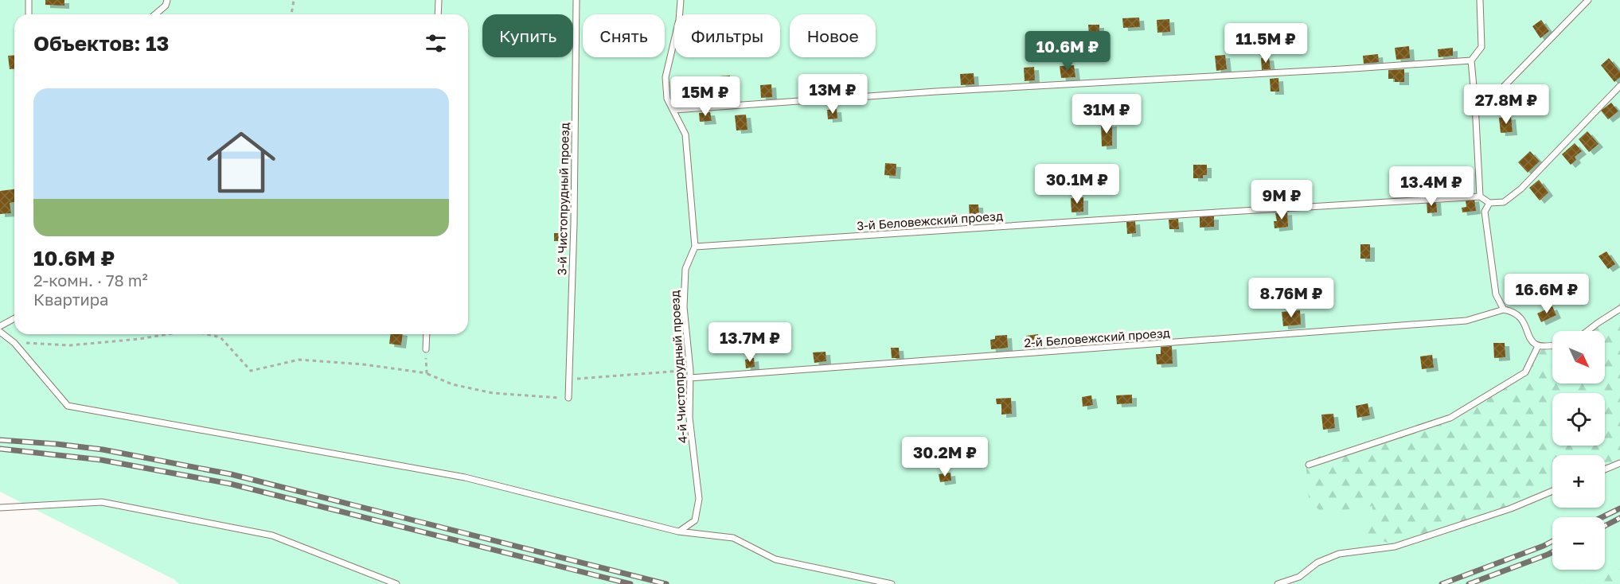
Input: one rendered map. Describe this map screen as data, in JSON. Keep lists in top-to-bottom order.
{
  "streets": {
    "lane": [
      "3-й Чистопрудный проезд",
      "3-й Беловежский проезд",
      "2-й Беловежский проезд",
      "4-й Чистопрудный проезд"
    ]
  },
  "crossings": [
    ["3-й Беловежский проезд", "4-й Чистопрудный проезд"],
    ["2-й Беловежский проезд", "4-й Чистопрудный проезд"]
  ],
  "north": "bottom right",
  "page": {
    "chip": [
      "Купить",
      "Снять",
      "Фильтры",
      "Новое"
    ],
    "heading": "Объектов: 13",
    "price": [
      "11.5M ₽",
      "10.6M ₽",
      "13M ₽",
      "15M ₽",
      "27.8M ₽",
      "31M ₽",
      "30.1M ₽",
      "13.4M ₽",
      "9M ₽",
      "16.6M ₽",
      "8.76M ₽",
      "13.7M ₽",
      "30.2M ₽"
    ],
    "list": [
      {
        "name": "10.6M ₽",
        "note": "2-комн. · 78 m² · Квартира"
      }
    ],
    "map_buttons": ["+", "−"]
  }
}
